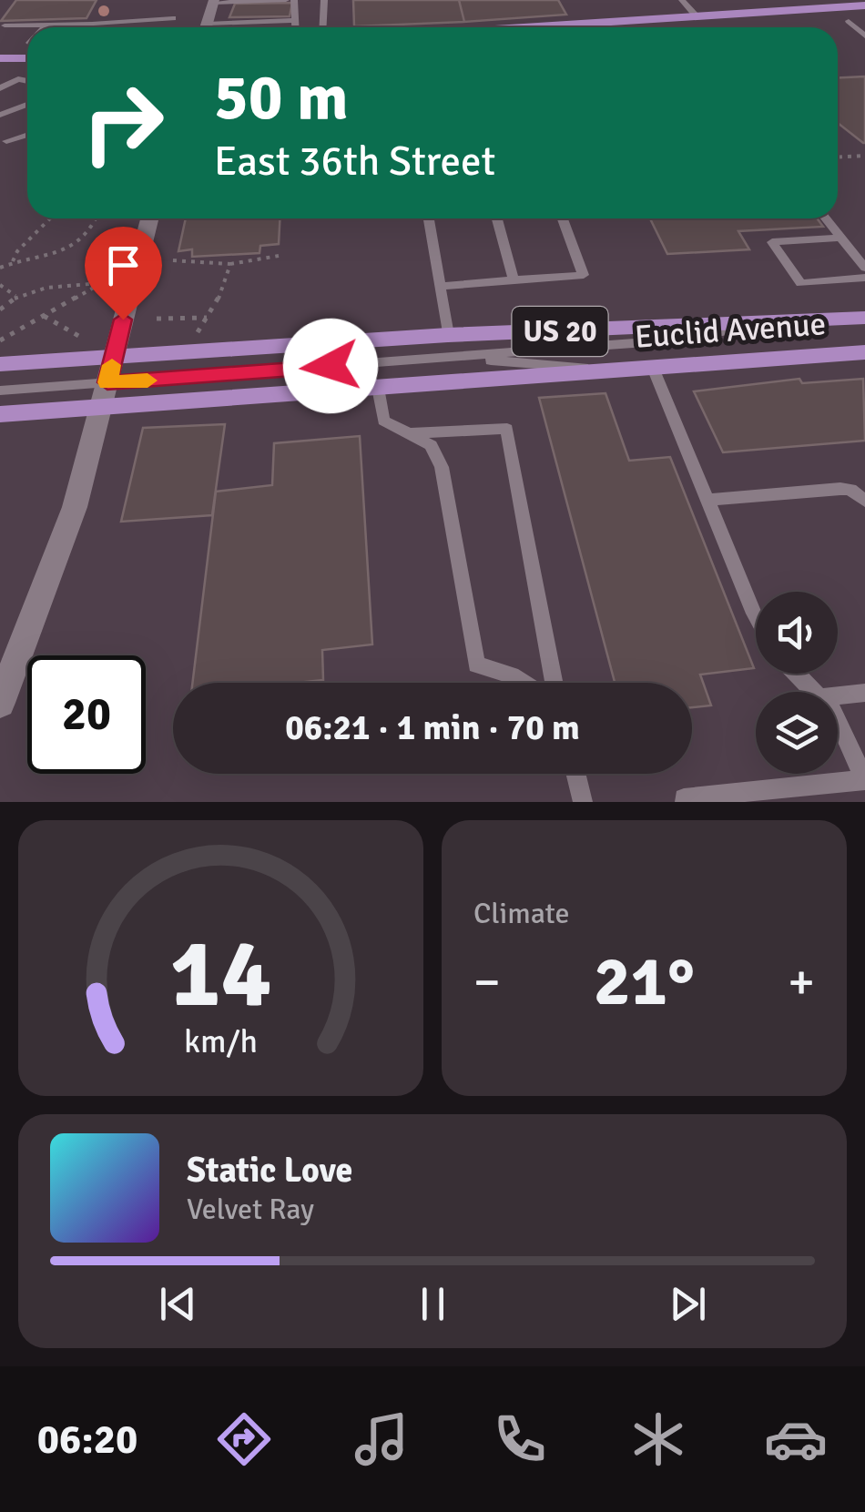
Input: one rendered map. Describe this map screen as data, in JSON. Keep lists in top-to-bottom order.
{
  "streets": {
    "main road": ["Euclid Avenue", "US 20"]
  },
  "page": {
    "turn": ["50 m", "East 36th Street"],
    "limit": "20",
    "trip": "06:21 · 1 min · 70 m",
    "tile": "Climate",
    "heat": ["−", "21°", "+"],
    "song": ["Static Love", "Velvet Ray"],
    "tabs": "06:20",
    "gauge": ["14", "km/h"]
  }
}
